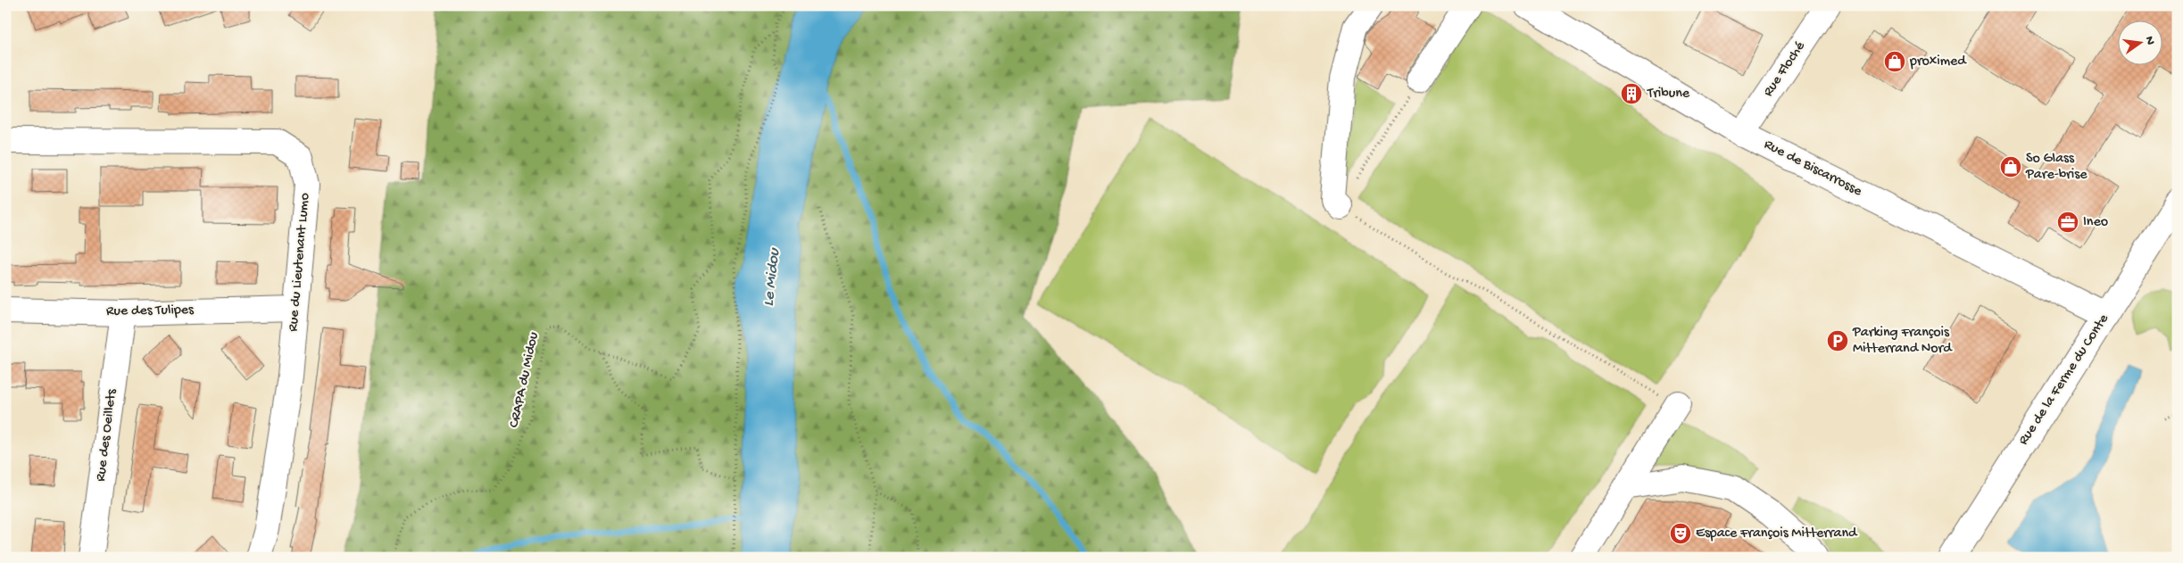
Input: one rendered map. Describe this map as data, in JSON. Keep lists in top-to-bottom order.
{
  "streets": {
    "street": [
      "Rue Floché",
      "Rue de Biscarrosse",
      "Rue du Lieutenant Lumo",
      "Rue des Tulipes",
      "Rue de la Ferme du Conte",
      "Rue des Oeillets"
    ],
    "path": ["CRAPA du Midou"]
  },
  "crossings": [
    ["Rue Floché", "Rue de Biscarrosse"],
    ["Rue de Biscarrosse", "Rue de la Ferme du Conte"],
    ["Rue du Lieutenant Lumo", "Rue des Tulipes"],
    ["Rue des Tulipes", "Rue des Oeillets"]
  ],
  "water": ["Le Midou"],
  "places": {
    "shop": ["proximed", "So Glass Pare-brise"],
    "building": ["Tribune"],
    "office": ["Ineo"],
    "parking": ["Parking François Mitterrand Nord"],
    "theatre": ["Espace François Mitterrand"]
  },
  "north": "right"
}
